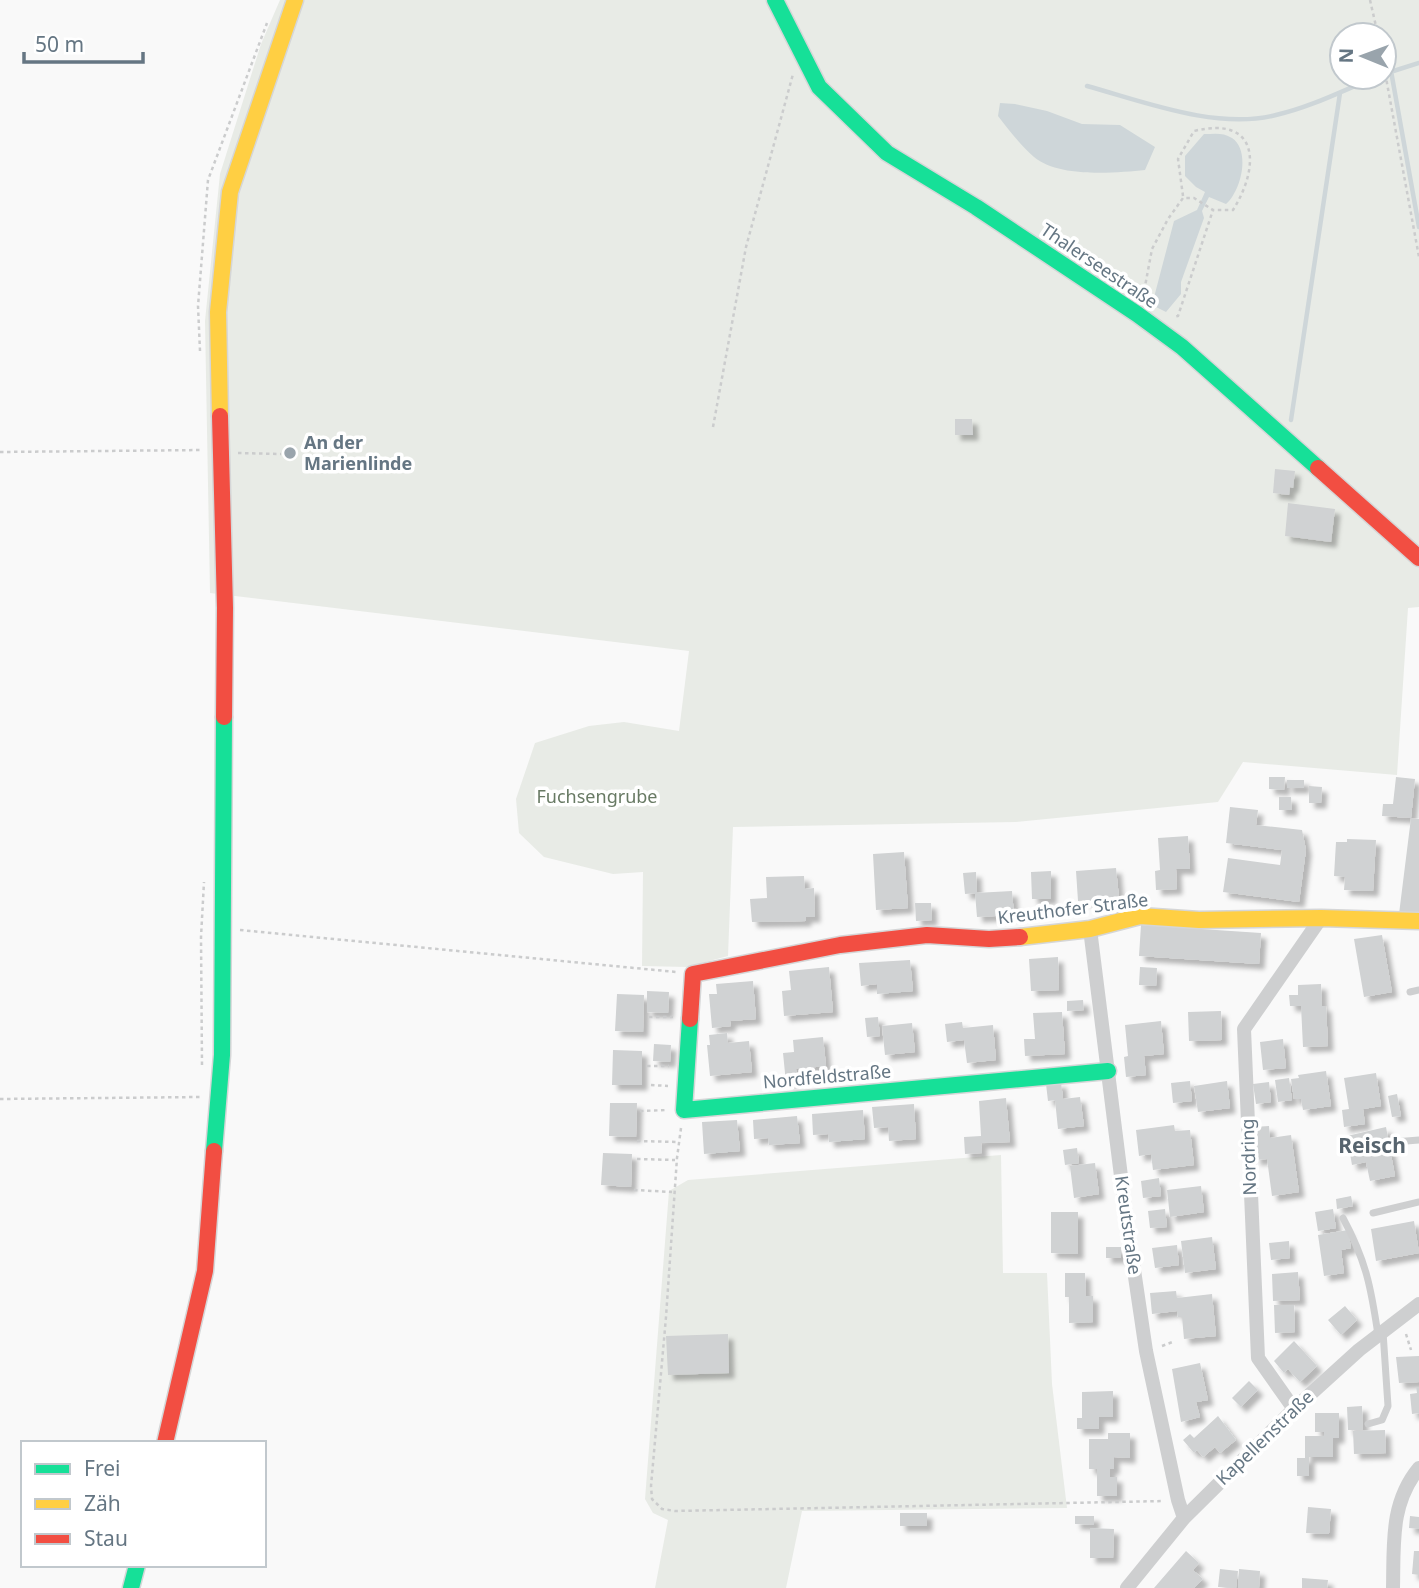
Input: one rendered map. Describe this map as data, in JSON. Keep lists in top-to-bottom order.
{
  "streets": {
    "street": [
      "Thalerseestraße",
      "Kreuthofer Straße",
      "Nordfeldstraße",
      "Nordring",
      "Kreutstraße",
      "Kapellenstraße"
    ]
  },
  "crossings": [
    ["Kreuthofer Straße", "Nordring"],
    ["Kreuthofer Straße", "Kreutstraße"],
    ["Nordfeldstraße", "Kreutstraße"],
    ["Nordring", "Kapellenstraße"],
    ["Kreutstraße", "Kapellenstraße"]
  ],
  "districts": ["Reisch"],
  "parks": ["Fuchsengrube"],
  "places": ["An der Marienlinde"],
  "legend": ["Frei", "Zäh", "Stau"],
  "scale_bar": "50 m",
  "north": "left"
}
